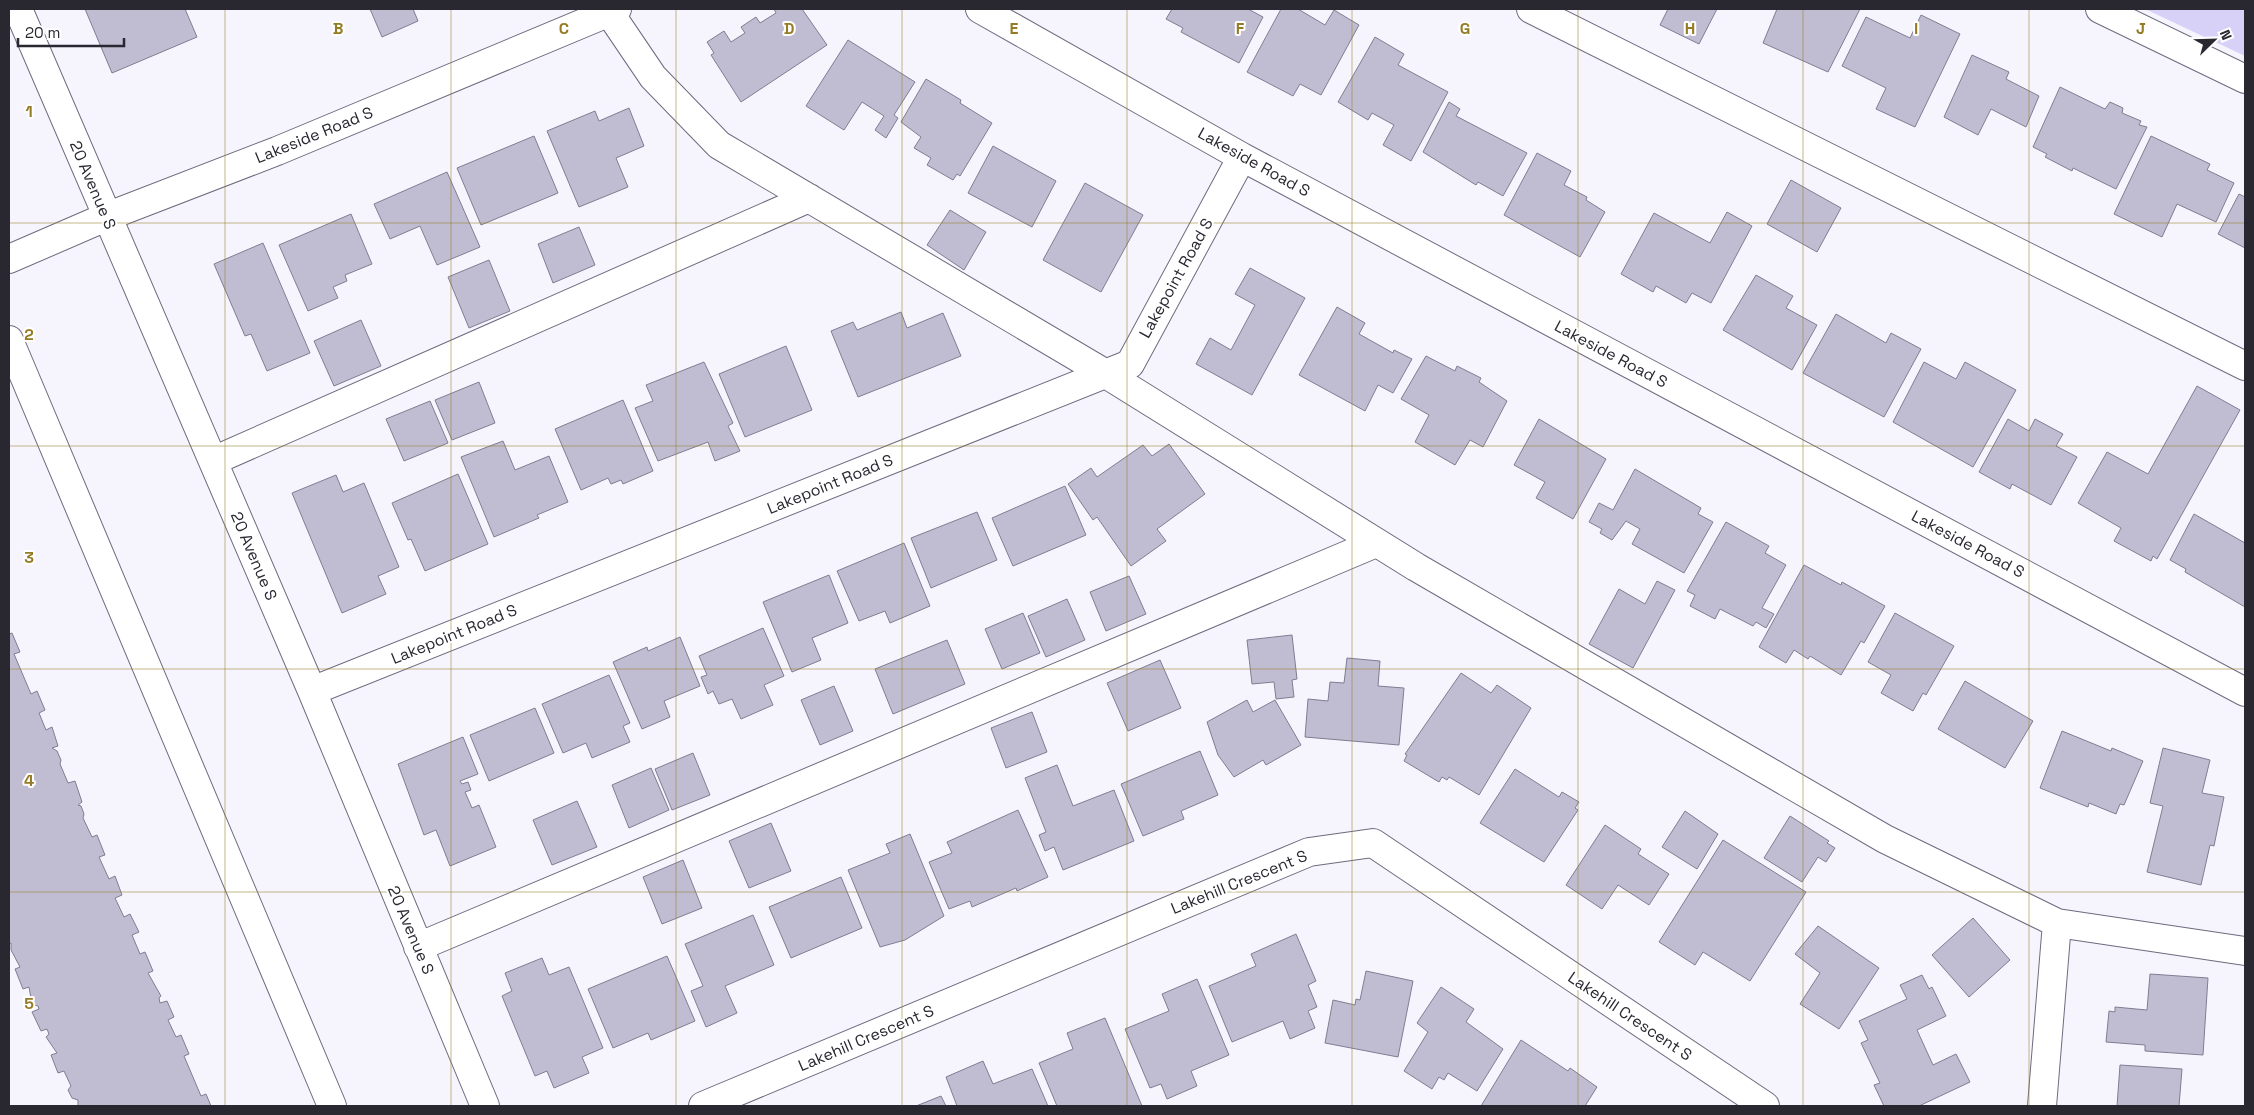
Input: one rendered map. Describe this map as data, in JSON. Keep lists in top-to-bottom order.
{
  "streets": {
    "street": [
      "Lakeside Road S",
      "20 Avenue S",
      "Lakepoint Road S",
      "Lakehill Crescent S"
    ]
  },
  "crossings": [
    ["Lakeside Road S", "20 Avenue S"],
    ["Lakeside Road S", "Lakepoint Road S"],
    ["20 Avenue S", "Lakepoint Road S"]
  ],
  "scale_bar": "20 m",
  "north": "top right",
  "grid": {
    "columns": [
      "B",
      "C",
      "D",
      "E",
      "F",
      "G",
      "H",
      "I",
      "J"
    ],
    "rows": [
      "1",
      "2",
      "3",
      "4",
      "5"
    ]
  }
}
